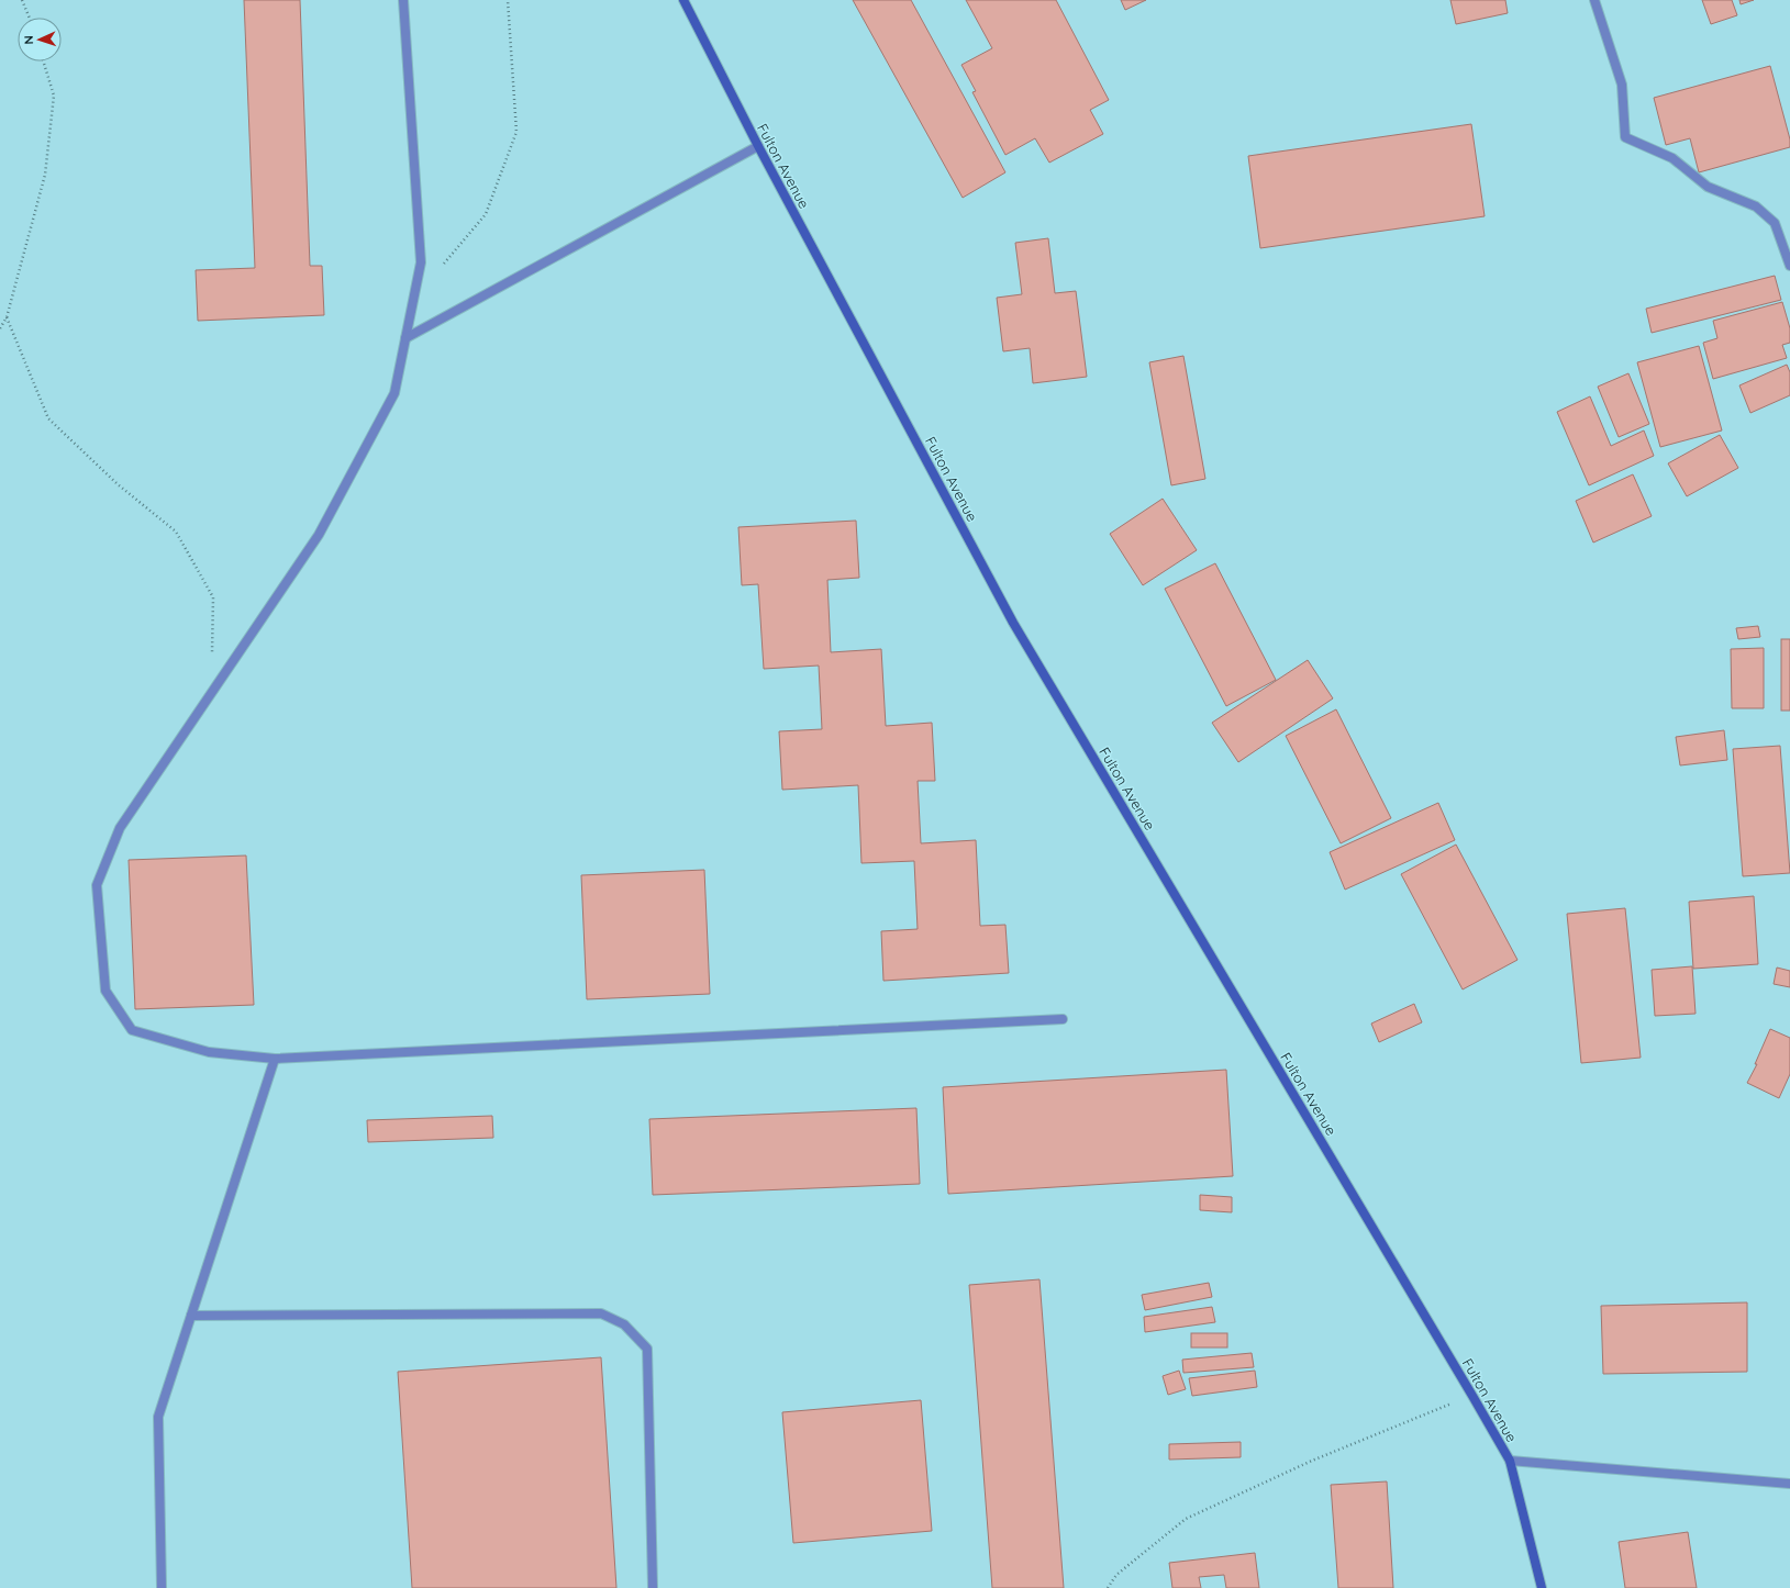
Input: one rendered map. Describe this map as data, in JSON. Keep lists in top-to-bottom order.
{
  "streets": {
    "street": ["Fulton Avenue"]
  },
  "north": "left"
}
